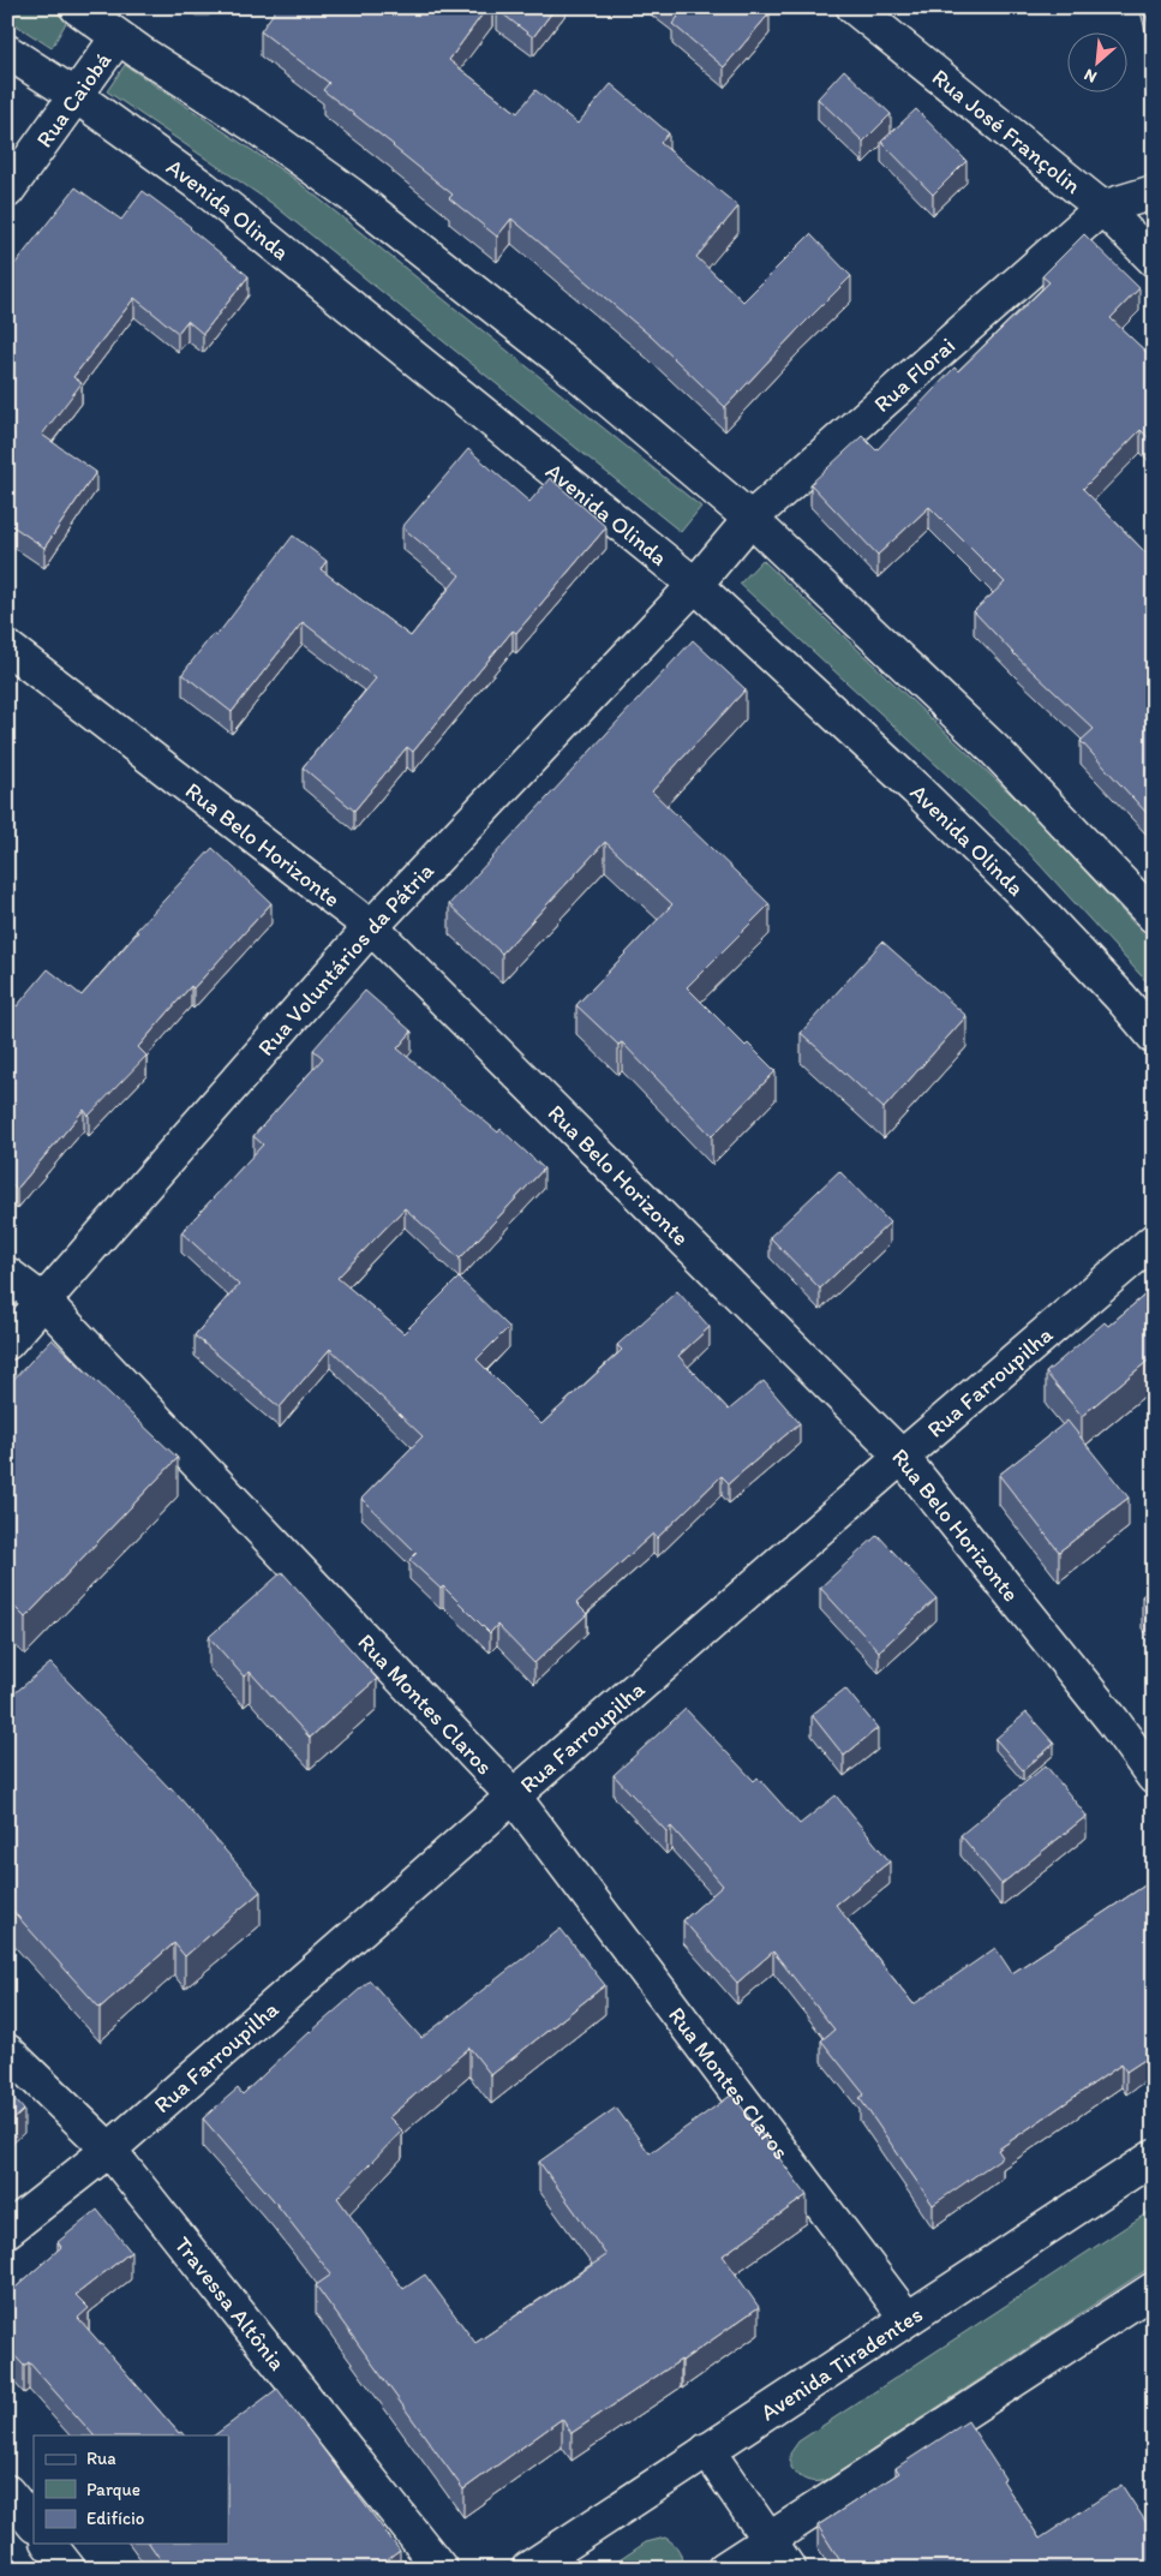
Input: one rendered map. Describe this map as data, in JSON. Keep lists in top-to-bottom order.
{
  "streets": {
    "street": [
      "Rua Caiobá",
      "Rua José Françolin",
      "Avenida Olinda",
      "Rua Florai",
      "Rua Belo Horizonte",
      "Rua Voluntários da Pátria",
      "Rua Farroupilha",
      "Rua Montes Claros",
      "Travessa Altônia",
      "Avenida Tiradentes"
    ]
  },
  "crossings": [
    ["Rua Caiobá", "Avenida Olinda"],
    ["Rua José Françolin", "Rua Florai"],
    ["Avenida Olinda", "Rua Florai"],
    ["Avenida Olinda", "Rua Voluntários da Pátria"],
    ["Rua Florai", "Rua Voluntários da Pátria"],
    ["Rua Belo Horizonte", "Rua Voluntários da Pátria"],
    ["Rua Belo Horizonte", "Rua Farroupilha"],
    ["Rua Voluntários da Pátria", "Rua Montes Claros"],
    ["Rua Farroupilha", "Rua Montes Claros"],
    ["Rua Farroupilha", "Travessa Altônia"],
    ["Rua Montes Claros", "Avenida Tiradentes"]
  ],
  "legend": ["Rua", "Parque", "Edifício"],
  "north": "bottom left"
}
